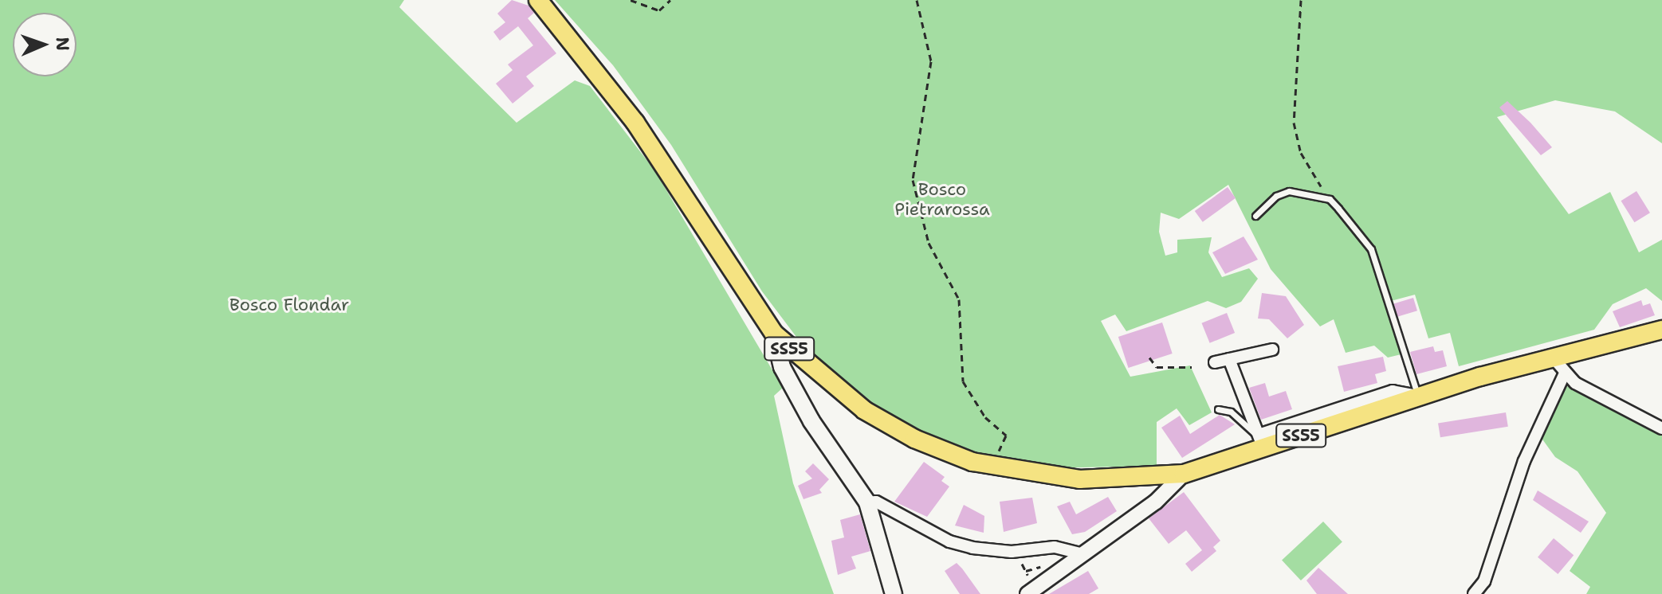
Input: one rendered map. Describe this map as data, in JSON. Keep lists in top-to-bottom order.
{
  "streets": {
    "main road": ["SS55"]
  },
  "parks": ["Bosco Pietrarossa", "Bosco Flondar"],
  "north": "right"
}
